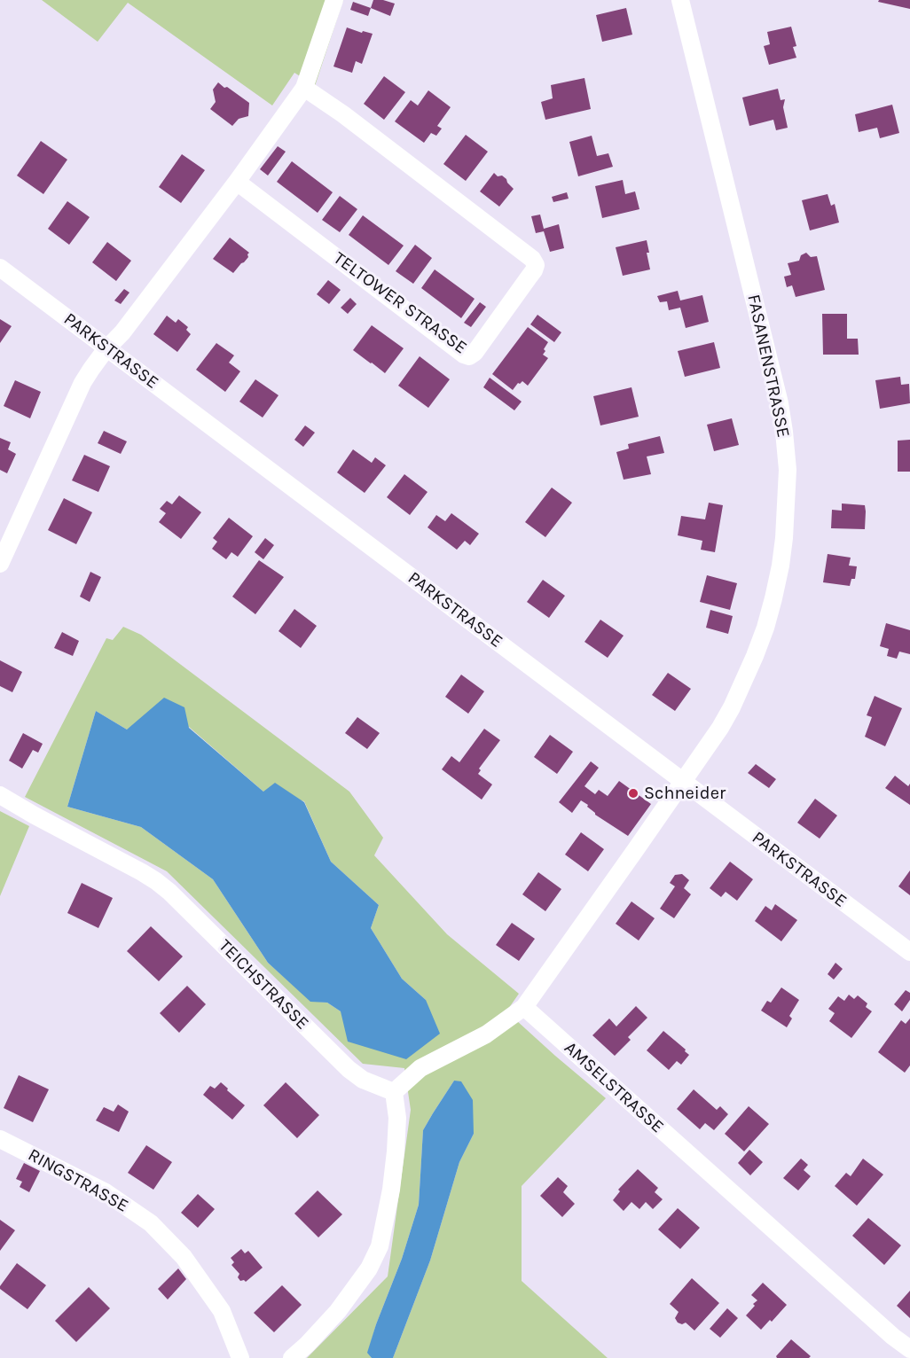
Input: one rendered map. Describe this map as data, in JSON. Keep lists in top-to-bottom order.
{
  "streets": {
    "street": [
      "TELTOWER STRASSE",
      "PARKSTRASSE",
      "FASANENSTRASSE",
      "TEICHSTRASSE",
      "AMSELSTRASSE",
      "RINGSTRASSE"
    ]
  },
  "crossings": [
    ["PARKSTRASSE", "FASANENSTRASSE"]
  ],
  "places": ["Schneider"]
}
